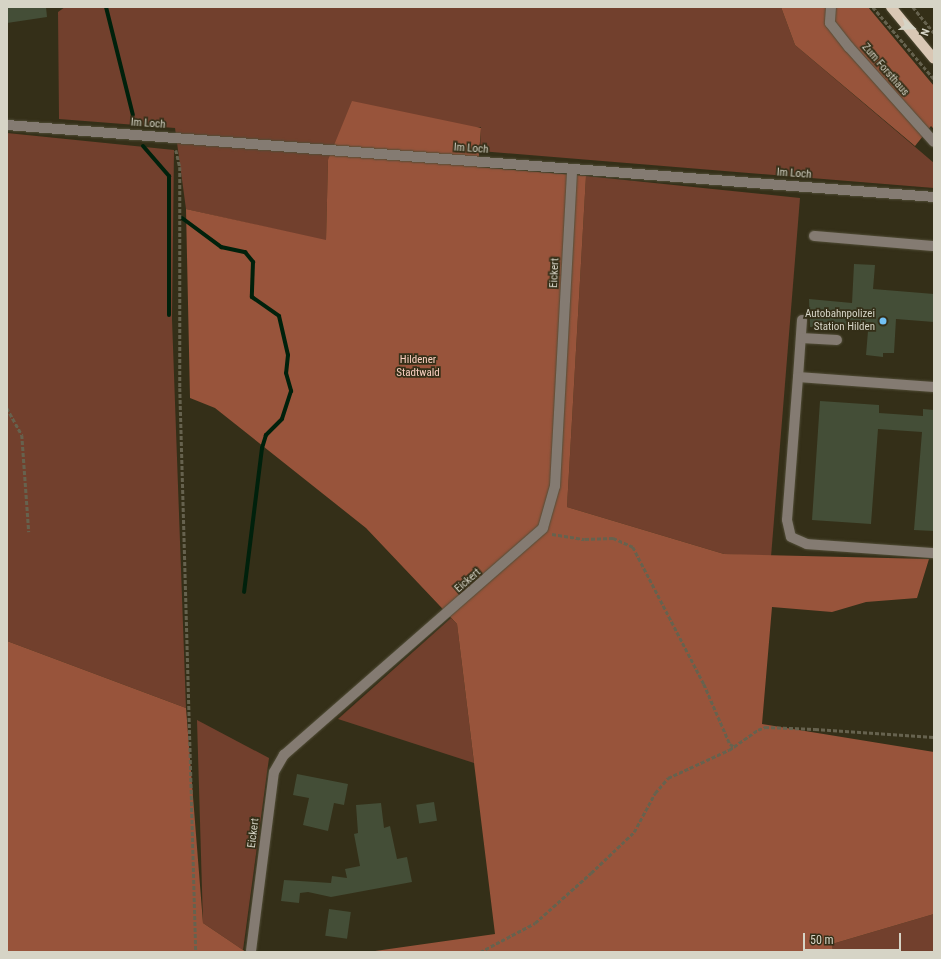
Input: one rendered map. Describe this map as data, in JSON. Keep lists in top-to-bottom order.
{
  "streets": {
    "street": ["Zum Forsthaus", "Im Loch", "Eickert"]
  },
  "crossings": [
    ["Im Loch", "Eickert"]
  ],
  "parks": ["Hildener Stadtwald"],
  "places": ["Autobahnpolizei Station Hilden"],
  "scale_bar": "50 m",
  "north": "right"
}
